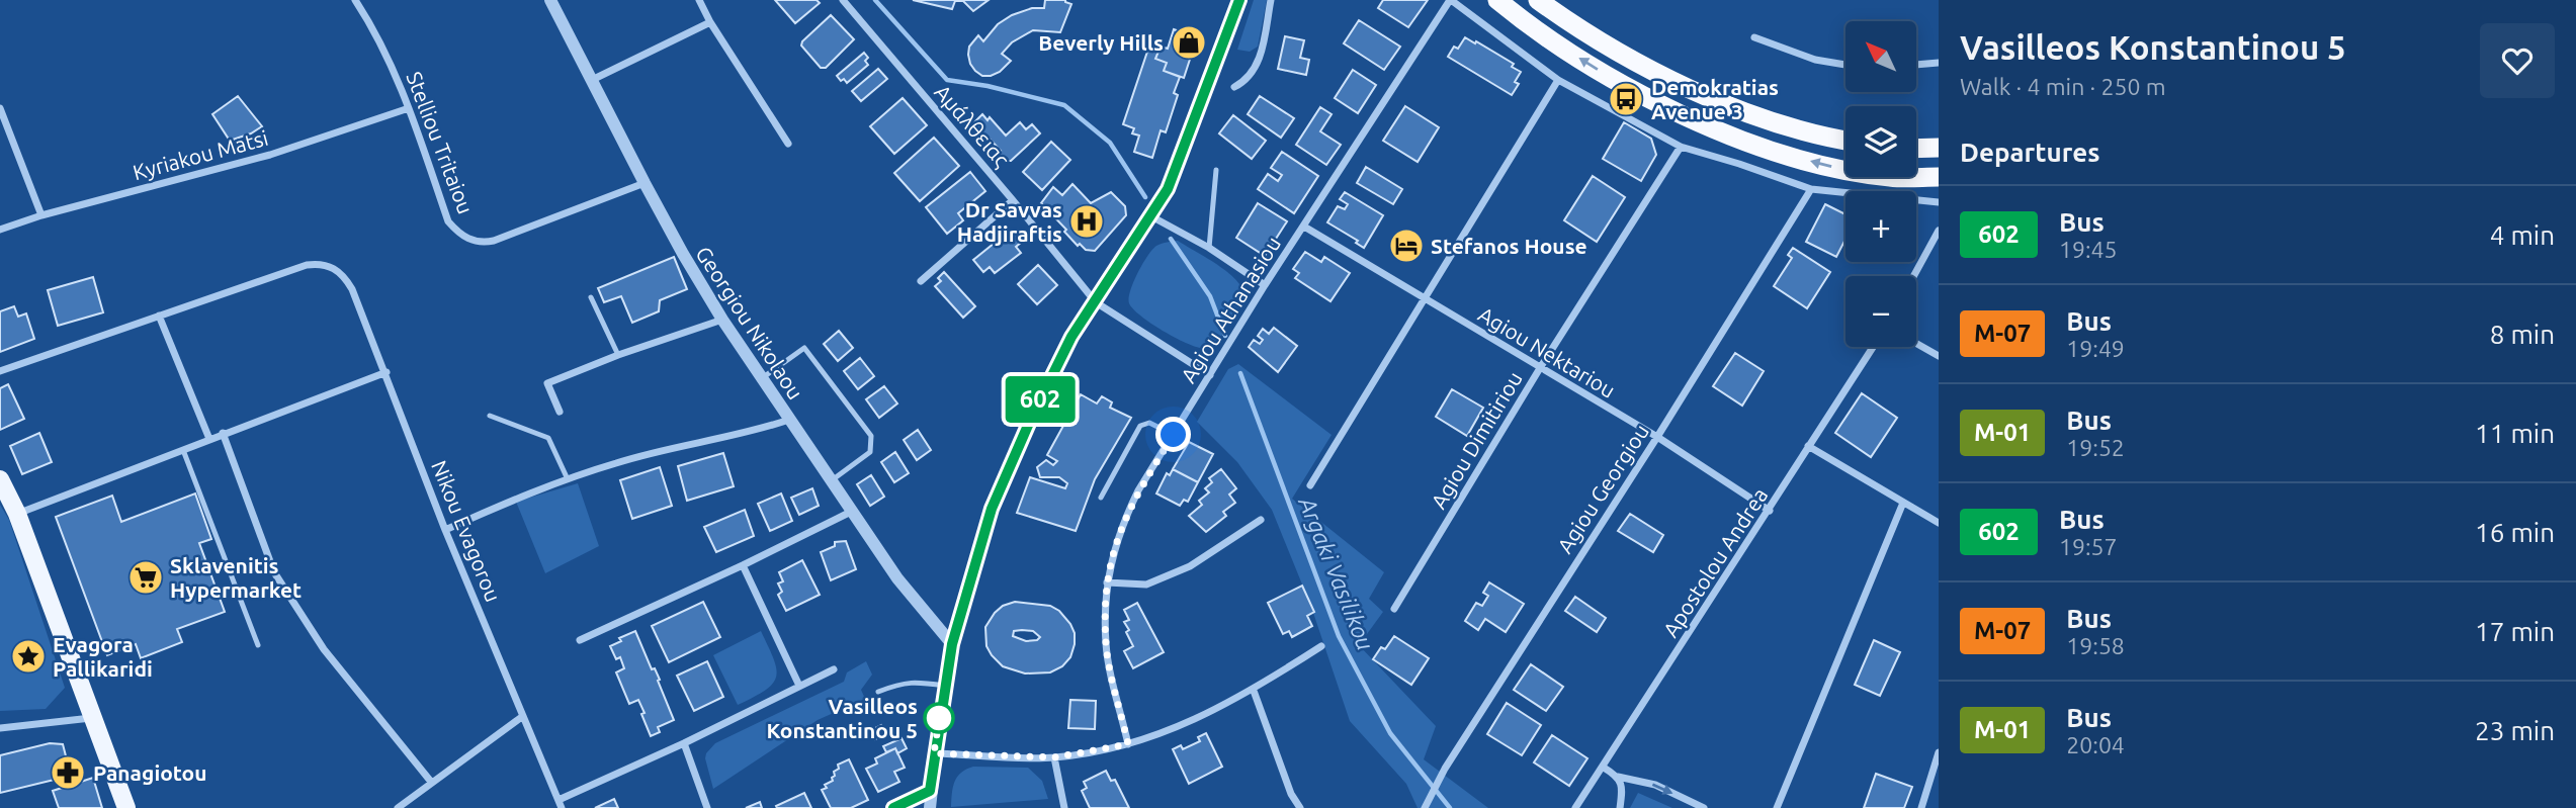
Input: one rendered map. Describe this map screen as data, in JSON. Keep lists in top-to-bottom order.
{
  "streets": {
    "street": [
      "Αμάλθειας",
      "Stelliou Tritaiou",
      "Kyriakou Matsi",
      "Agiou Athanasiou",
      "Georgiou Nikolaou",
      "Agiou Nektariou",
      "Agiou Dimitiriou",
      "Agiou Georgiou",
      "Nikou Evagorou",
      "Apostolou Andrea"
    ]
  },
  "crossings": [
    ["Αμάλθειας", "Agiou Athanasiou"],
    ["Stelliou Tritaiou", "Kyriakou Matsi"],
    ["Stelliou Tritaiou", "Georgiou Nikolaou"],
    ["Agiou Athanasiou", "Agiou Nektariou"],
    ["Agiou Nektariou", "Agiou Dimitiriou"],
    ["Agiou Nektariou", "Agiou Georgiou"],
    ["Agiou Nektariou", "Apostolou Andrea"]
  ],
  "water": ["Argaki Vasilikou"],
  "places": {
    "shop": ["Beverly Hills"],
    "bus stop": ["Demokratias Avenue 3"],
    "hospital": ["Dr Savvas Hadjiraftis"],
    "hotel": ["Stefanos House"],
    "supermarket": ["Sklavenitis Hypermarket"],
    "place": ["Evagora Pallikaridi"],
    "other": ["Vasilleos Konstantinou 5"],
    "pharmacy": ["Panagiotou"]
  },
  "lines": ["bus line 602"],
  "north": "top left",
  "page": {
    "on_map": "602",
    "heading": [
      ["Vasilleos Konstantinou 5", "Walk · 4 min · 250 m"],
      "Departures"
    ],
    "map_buttons": ["+", "−"],
    "list": [
      {
        "mark": "602",
        "name": "Bus",
        "note": "19:45",
        "value": "4 min"
      },
      {
        "mark": "M-07",
        "name": "Bus",
        "note": "19:49",
        "value": "8 min"
      },
      {
        "mark": "M-01",
        "name": "Bus",
        "note": "19:52",
        "value": "11 min"
      },
      {
        "mark": "602",
        "name": "Bus",
        "note": "19:57",
        "value": "16 min"
      },
      {
        "mark": "M-07",
        "name": "Bus",
        "note": "19:58",
        "value": "17 min"
      },
      {
        "mark": "M-01",
        "name": "Bus",
        "note": "20:04",
        "value": "23 min"
      }
    ]
  }
}
